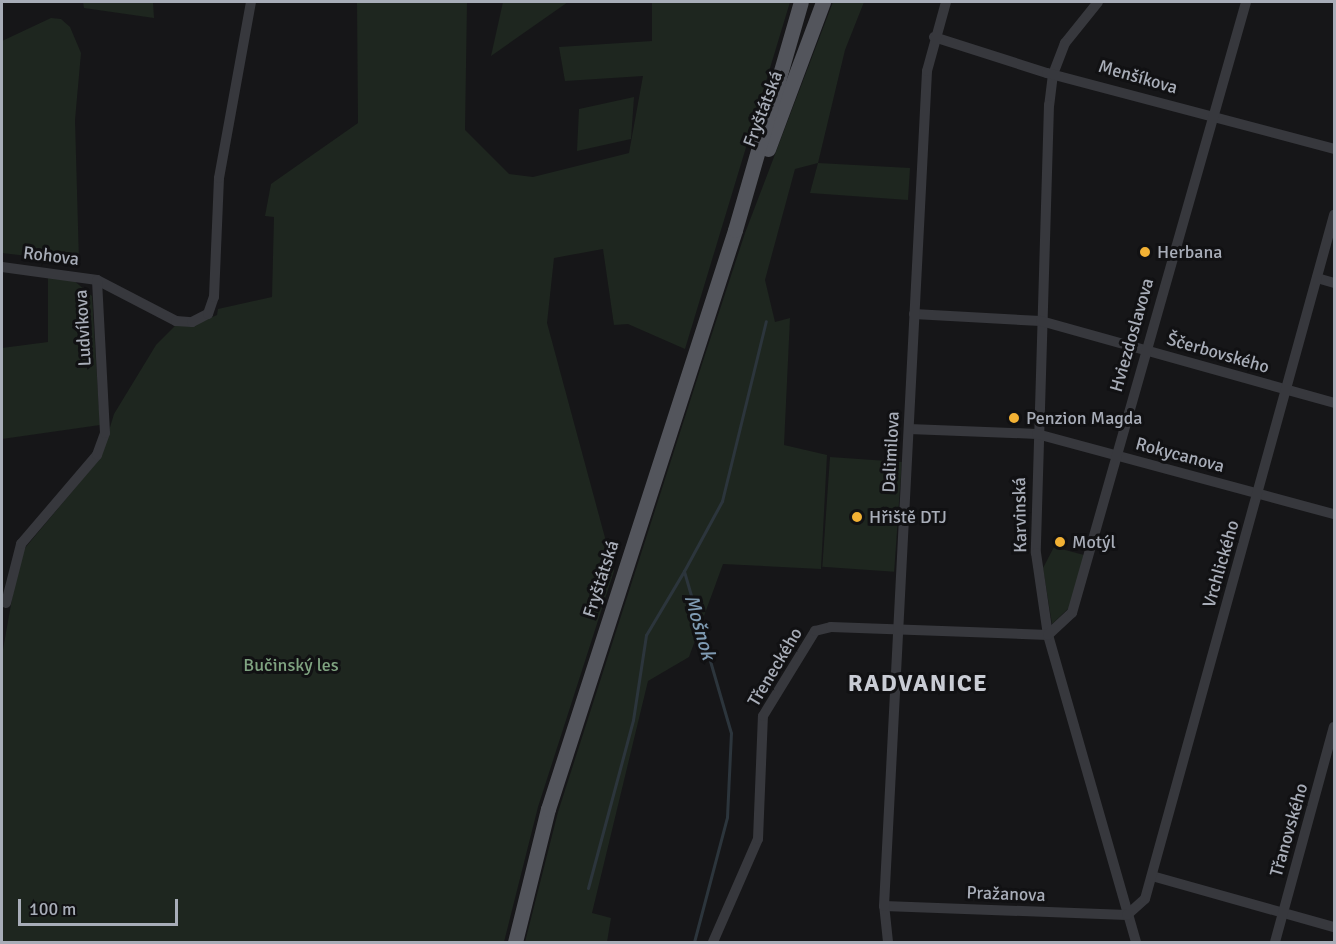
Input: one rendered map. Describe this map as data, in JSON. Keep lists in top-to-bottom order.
{
  "streets": {
    "main road": ["Fryštátská"],
    "street": [
      "Menšíkova",
      "Rohova",
      "Ludvíkova",
      "Hviezdoslavova",
      "Ščerbovského",
      "Dalimilova",
      "Rokycanova",
      "Karvinská",
      "Vrchlického",
      "Třeneckého",
      "Třanovského",
      "Pražanova"
    ]
  },
  "crossings": [
    ["Menšíkova", "Hviezdoslavova"],
    ["Menšíkova", "Dalimilova"],
    ["Menšíkova", "Karvinská"],
    ["Rohova", "Ludvíkova"],
    ["Hviezdoslavova", "Ščerbovského"],
    ["Hviezdoslavova", "Rokycanova"],
    ["Hviezdoslavova", "Karvinská"],
    ["Hviezdoslavova", "Třeneckého"],
    ["Ščerbovského", "Dalimilova"],
    ["Ščerbovského", "Karvinská"],
    ["Ščerbovského", "Vrchlického"],
    ["Dalimilova", "Rokycanova"],
    ["Dalimilova", "Třeneckého"],
    ["Dalimilova", "Pražanova"],
    ["Rokycanova", "Karvinská"],
    ["Rokycanova", "Vrchlického"],
    ["Karvinská", "Vrchlického"],
    ["Karvinská", "Třeneckého"],
    ["Karvinská", "Pražanova"],
    ["Vrchlického", "Pražanova"]
  ],
  "districts": ["RADVANICE"],
  "water": ["Mošnok"],
  "parks": ["Bučinský les"],
  "places": [
    "Herbana",
    "Penzion Magda",
    "Hřiště DTJ",
    "Motýl"
  ],
  "scale_bar": "100 m"
}
